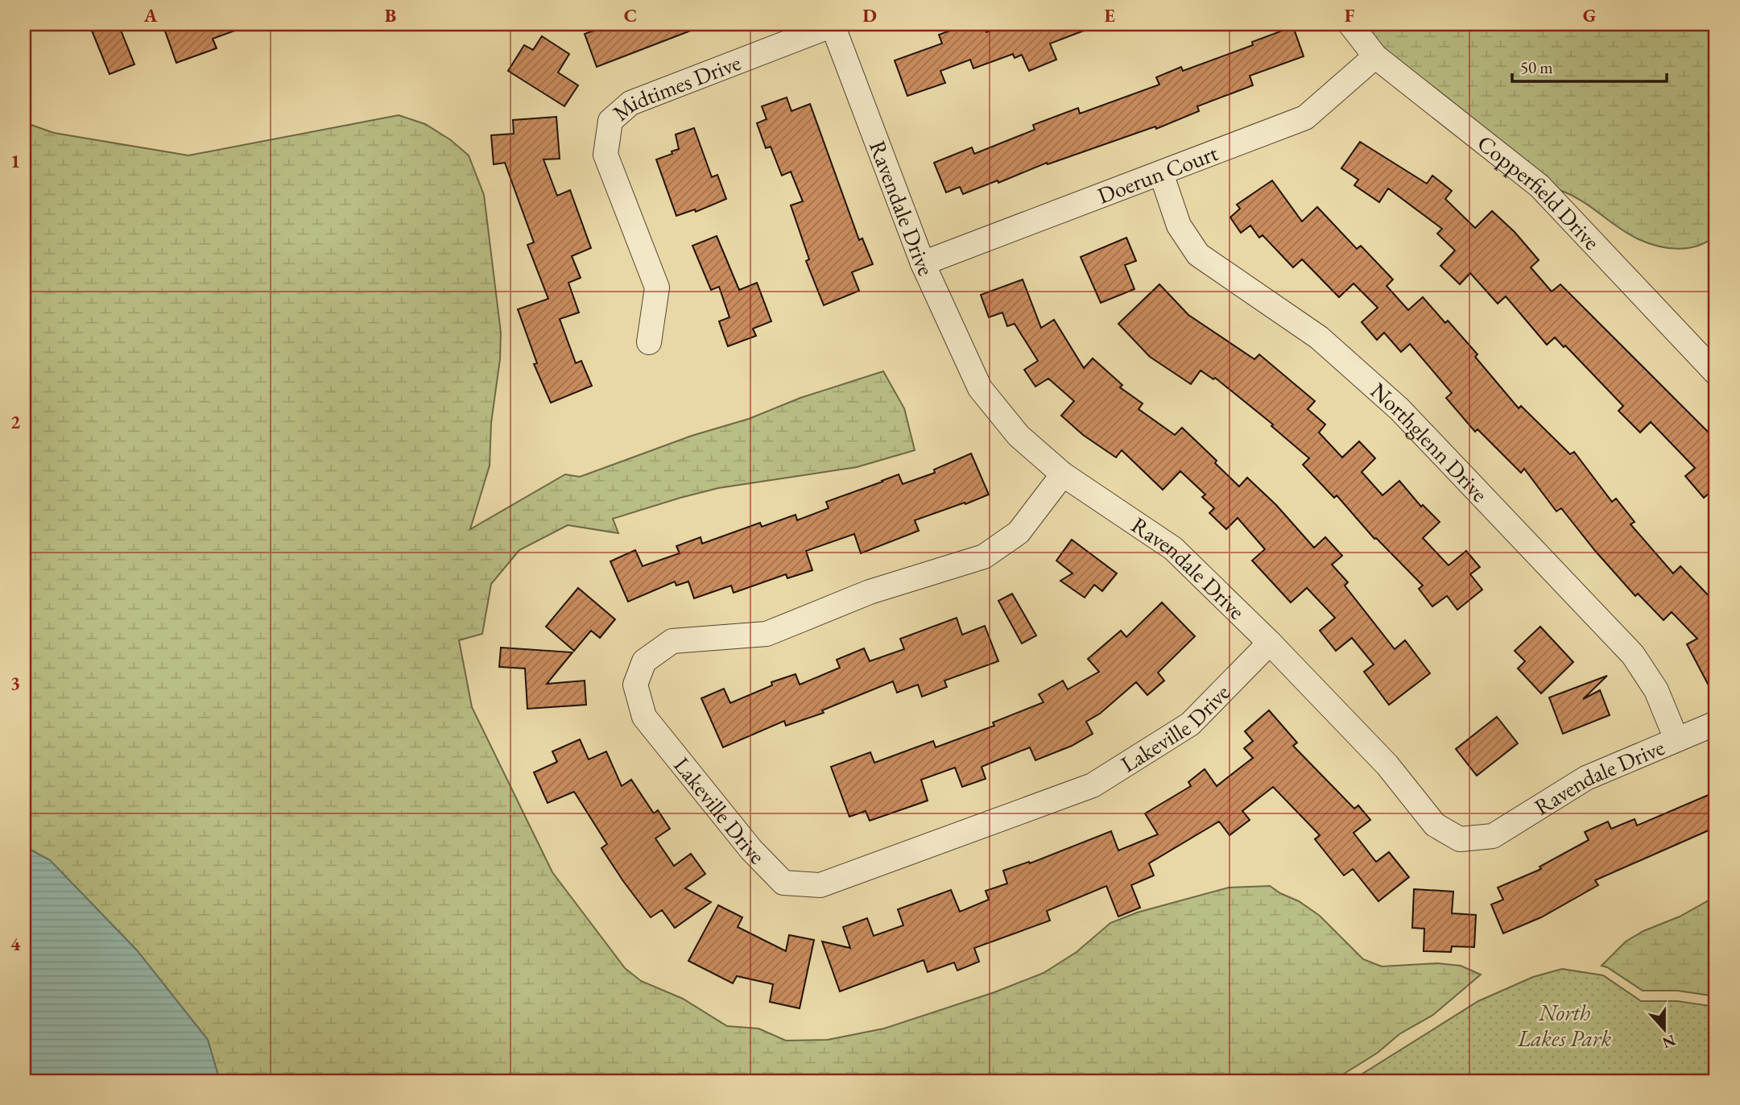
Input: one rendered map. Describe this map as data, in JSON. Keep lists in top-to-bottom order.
{
  "streets": {
    "street": [
      "Midtimes Drive",
      "Doerun Court",
      "Copperfield Drive",
      "Ravendale Drive",
      "Northglenn Drive",
      "Lakeville Drive"
    ]
  },
  "crossings": [
    ["Midtimes Drive", "Ravendale Drive"],
    ["Doerun Court", "Copperfield Drive"],
    ["Doerun Court", "Ravendale Drive"],
    ["Doerun Court", "Northglenn Drive"],
    ["Ravendale Drive", "Northglenn Drive"],
    ["Ravendale Drive", "Lakeville Drive"]
  ],
  "parks": ["North Lakes Park"],
  "scale_bar": "50 m",
  "north": "bottom",
  "grid": {
    "columns": [
      "A",
      "B",
      "C",
      "D",
      "E",
      "F",
      "G"
    ],
    "rows": [
      "1",
      "2",
      "3",
      "4"
    ]
  }
}
